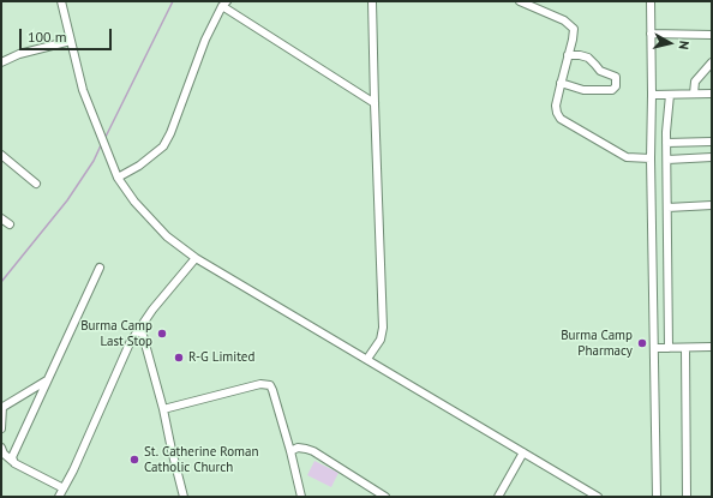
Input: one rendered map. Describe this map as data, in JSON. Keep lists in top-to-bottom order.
{
  "places": [
    "Burma Camp Last Stop",
    "Burma Camp Pharmacy",
    "R-G Limited",
    "St. Catherine Roman Catholic Church"
  ],
  "scale_bar": "100 m",
  "north": "right"
}
